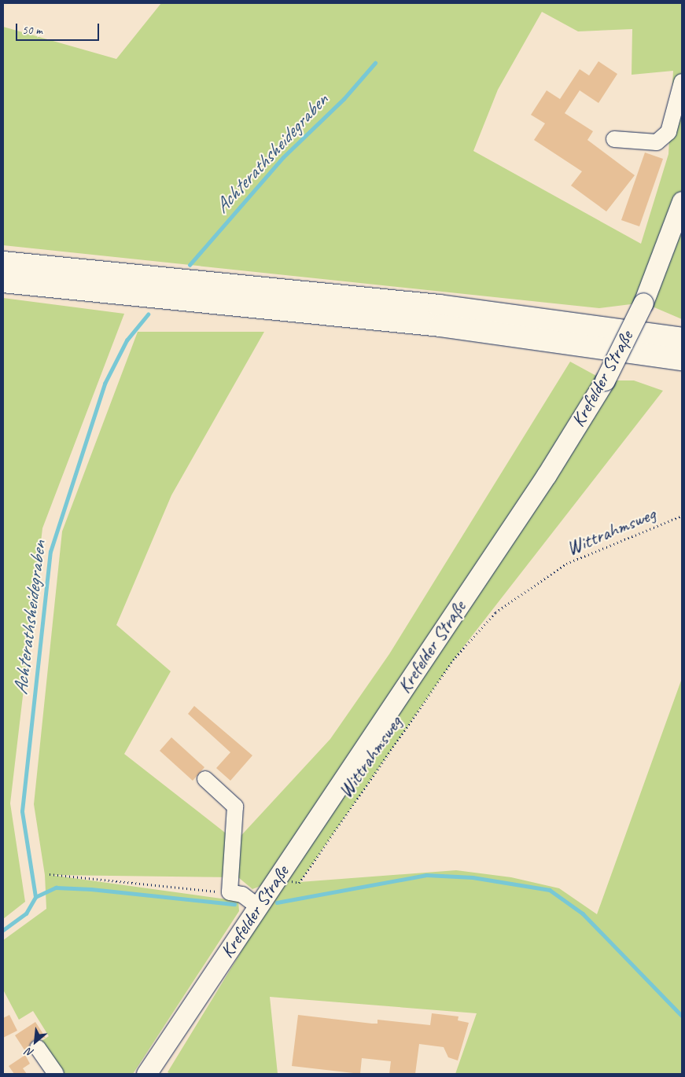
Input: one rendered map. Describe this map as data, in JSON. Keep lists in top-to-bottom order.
{
  "streets": {
    "main road": ["Krefelder Straße"],
    "path": ["Wittrahmsweg"]
  },
  "crossings": [
    ["Krefelder Straße", "Wittrahmsweg"]
  ],
  "water": ["Achterathsheidegraben"],
  "scale_bar": "50 m",
  "north": "bottom left"
}
